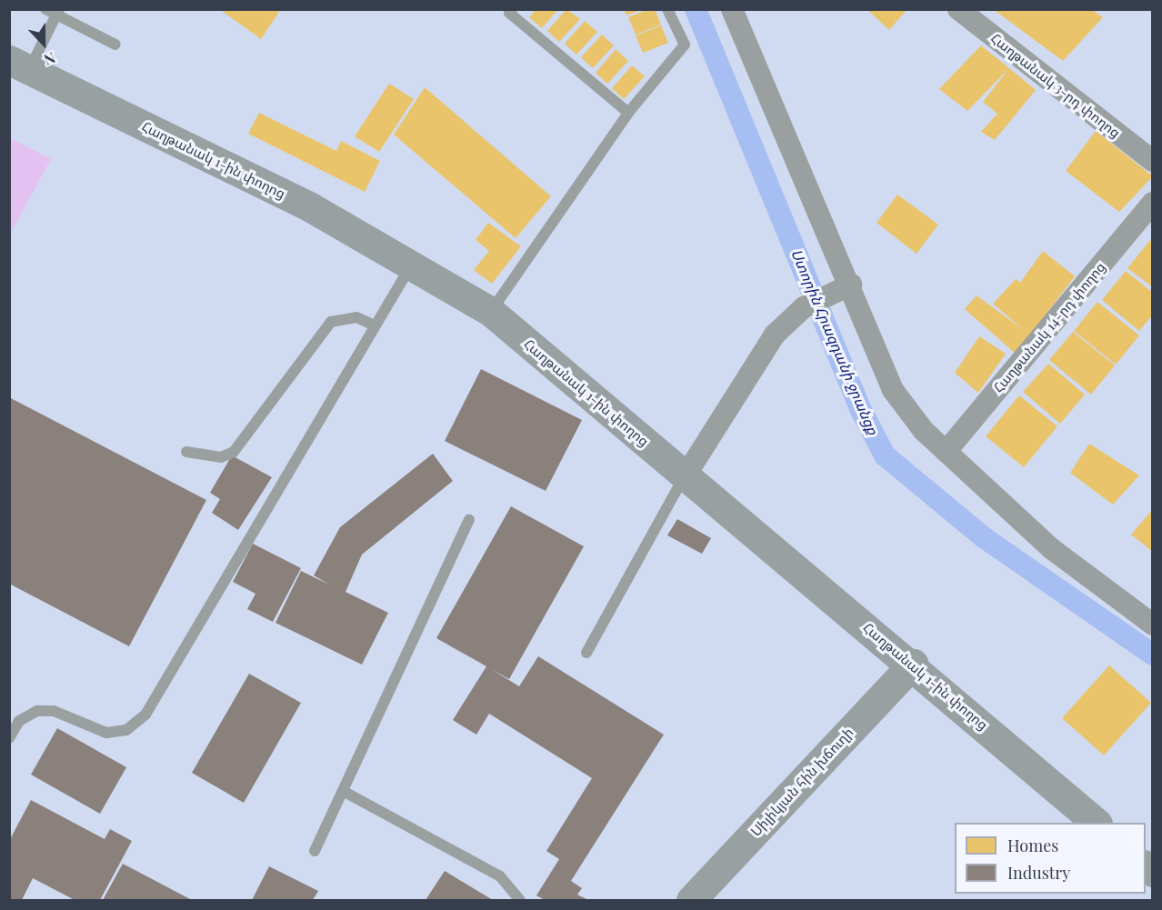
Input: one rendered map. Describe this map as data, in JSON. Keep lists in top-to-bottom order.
{
  "streets": {
    "main road": ["Հաղթանակ 1-ին փողոց", "Սիլիկյան հին խճուղի"],
    "street": ["Հաղթանակ 3-րդ փողոց", "Հաղթանակ 14-րդ փողոց"]
  },
  "crossings": [
    ["Հաղթանակ 1-ին փողոց", "Սիլիկյան հին խճուղի"]
  ],
  "water": ["Ստորին Հրազդանի ջրանցք"],
  "legend": ["Homes", "Industry"],
  "north": "bottom"
}
